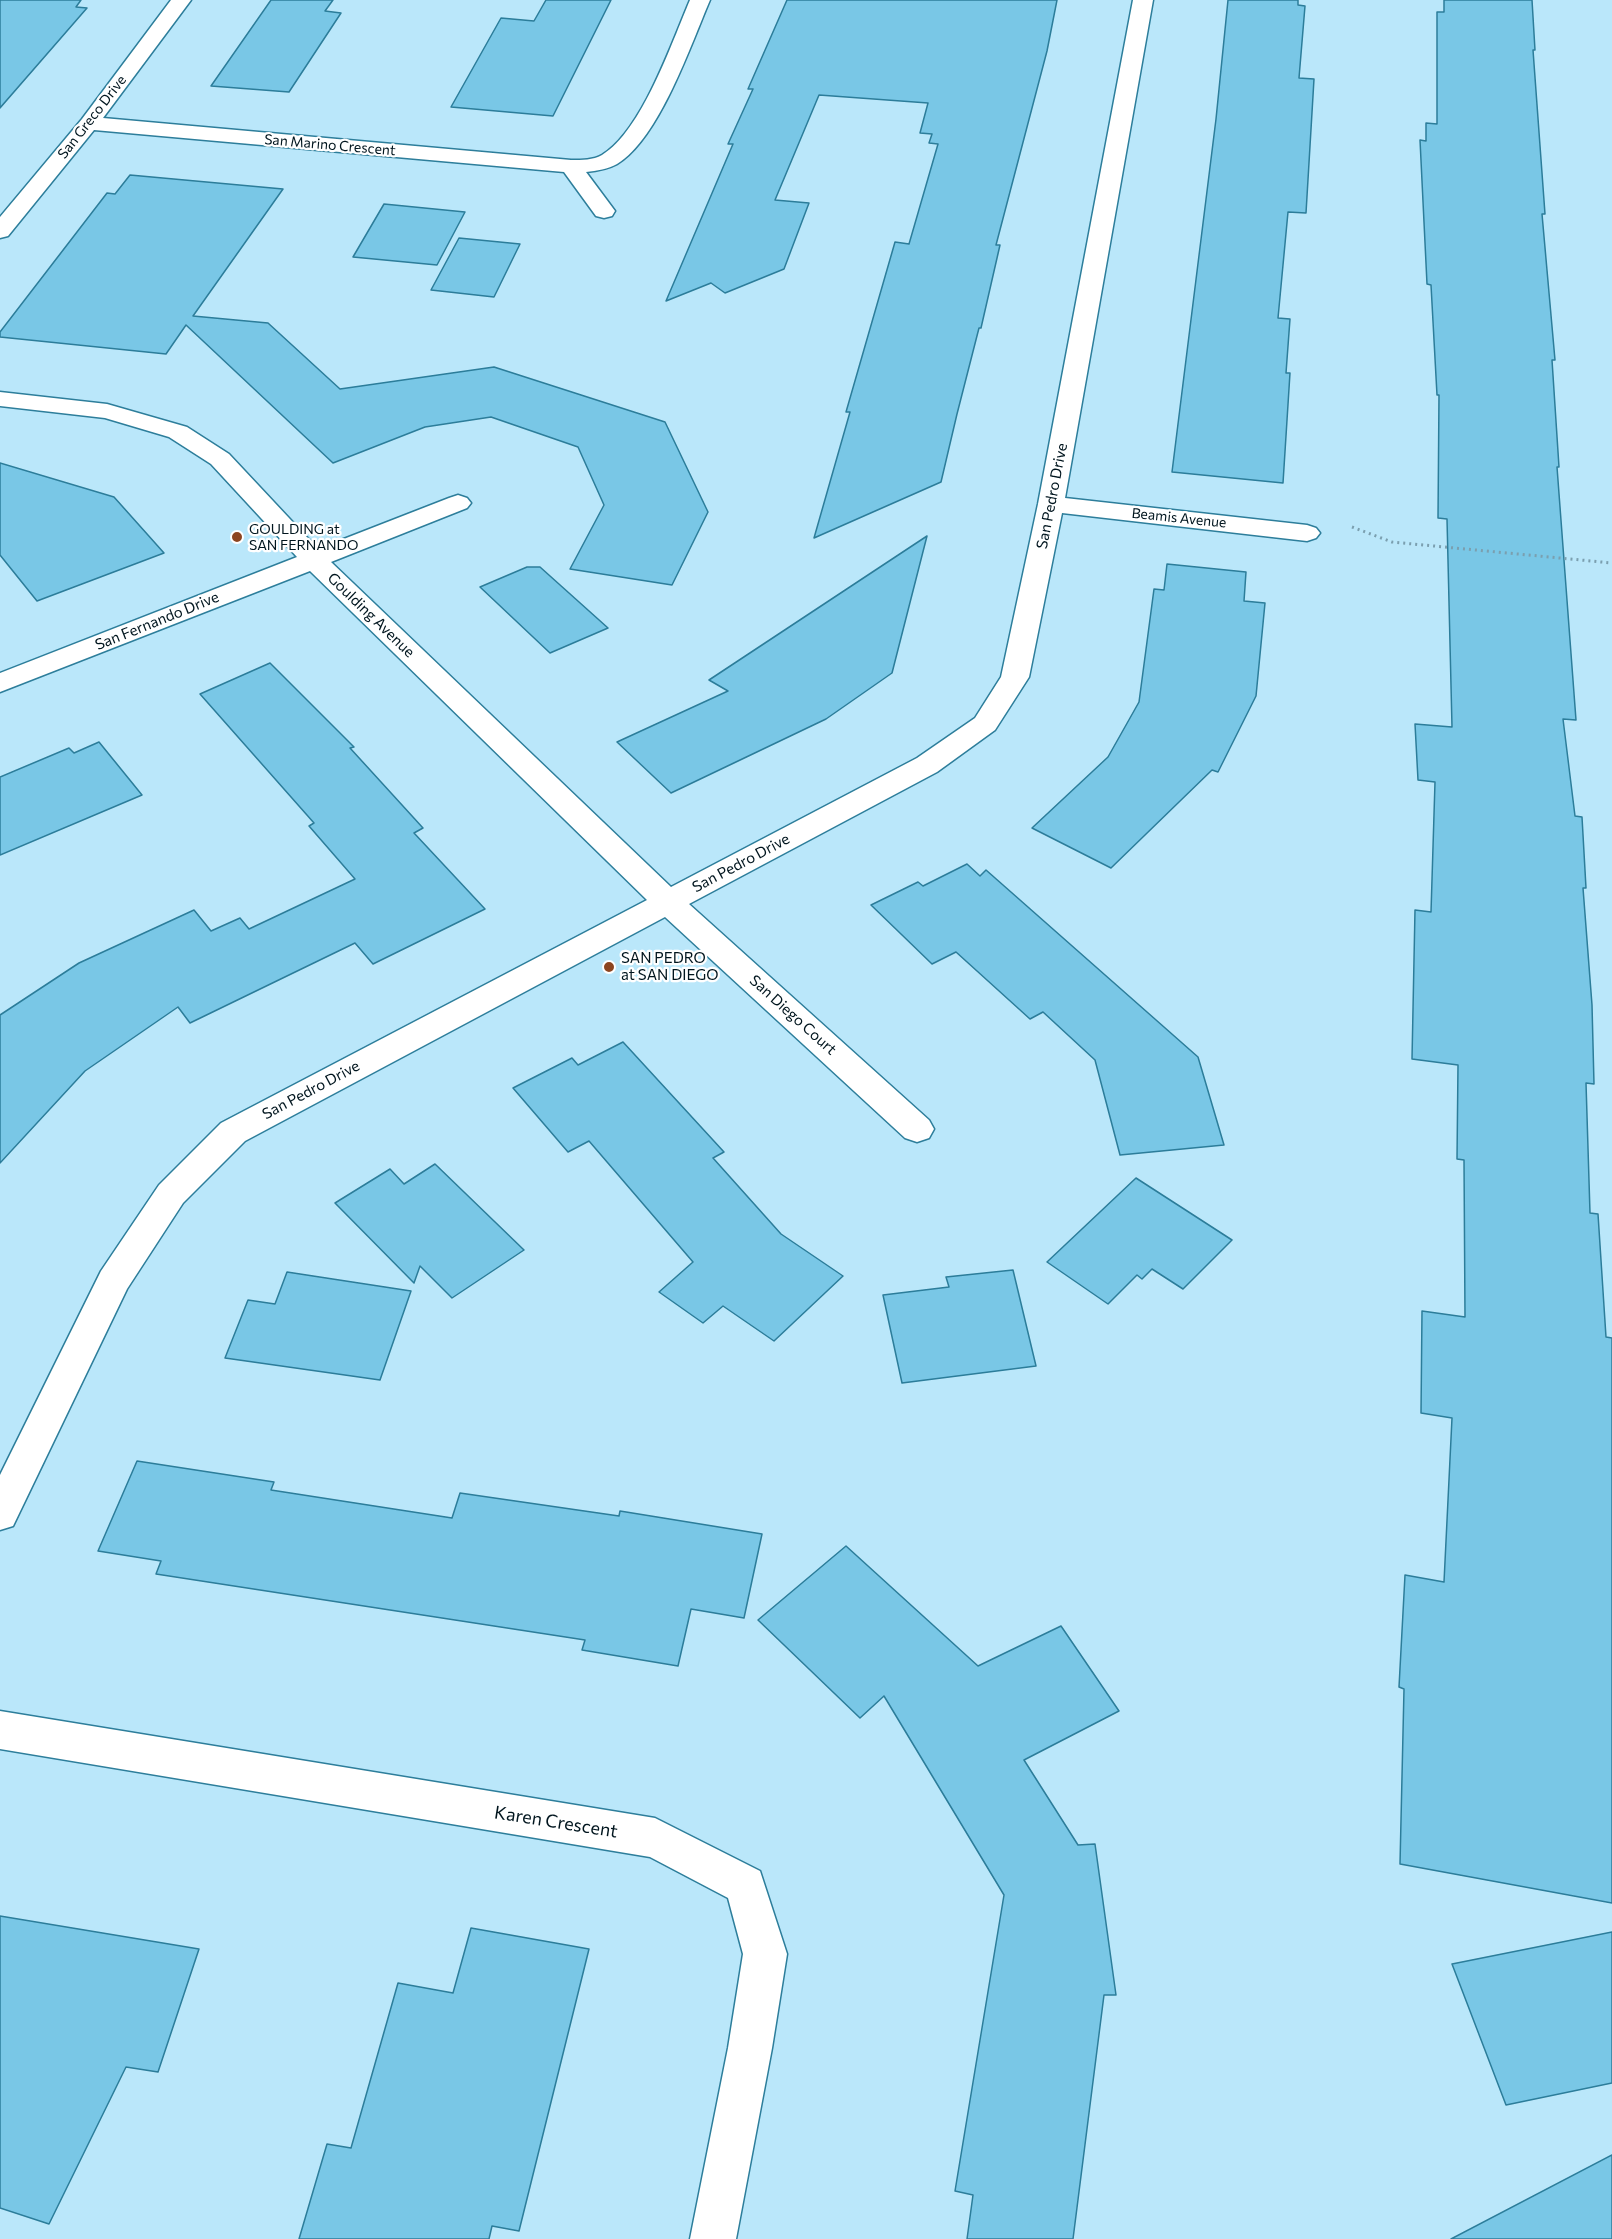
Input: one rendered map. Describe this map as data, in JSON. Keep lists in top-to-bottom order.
{
  "streets": {
    "street": [
      "San Greco Drive",
      "San Marino Crescent",
      "San Pedro Drive",
      "Beamis Avenue",
      "Goulding Avenue",
      "San Fernando Drive",
      "San Diego Court",
      "Karen Crescent"
    ]
  },
  "crossings": [
    ["San Greco Drive", "San Marino Crescent"],
    ["San Pedro Drive", "Beamis Avenue"],
    ["San Pedro Drive", "Goulding Avenue"],
    ["San Pedro Drive", "San Diego Court"],
    ["Goulding Avenue", "San Fernando Drive"],
    ["Goulding Avenue", "San Diego Court"]
  ],
  "places": ["GOULDING at SAN FERNANDO", "SAN PEDRO at SAN DIEGO"]
}
